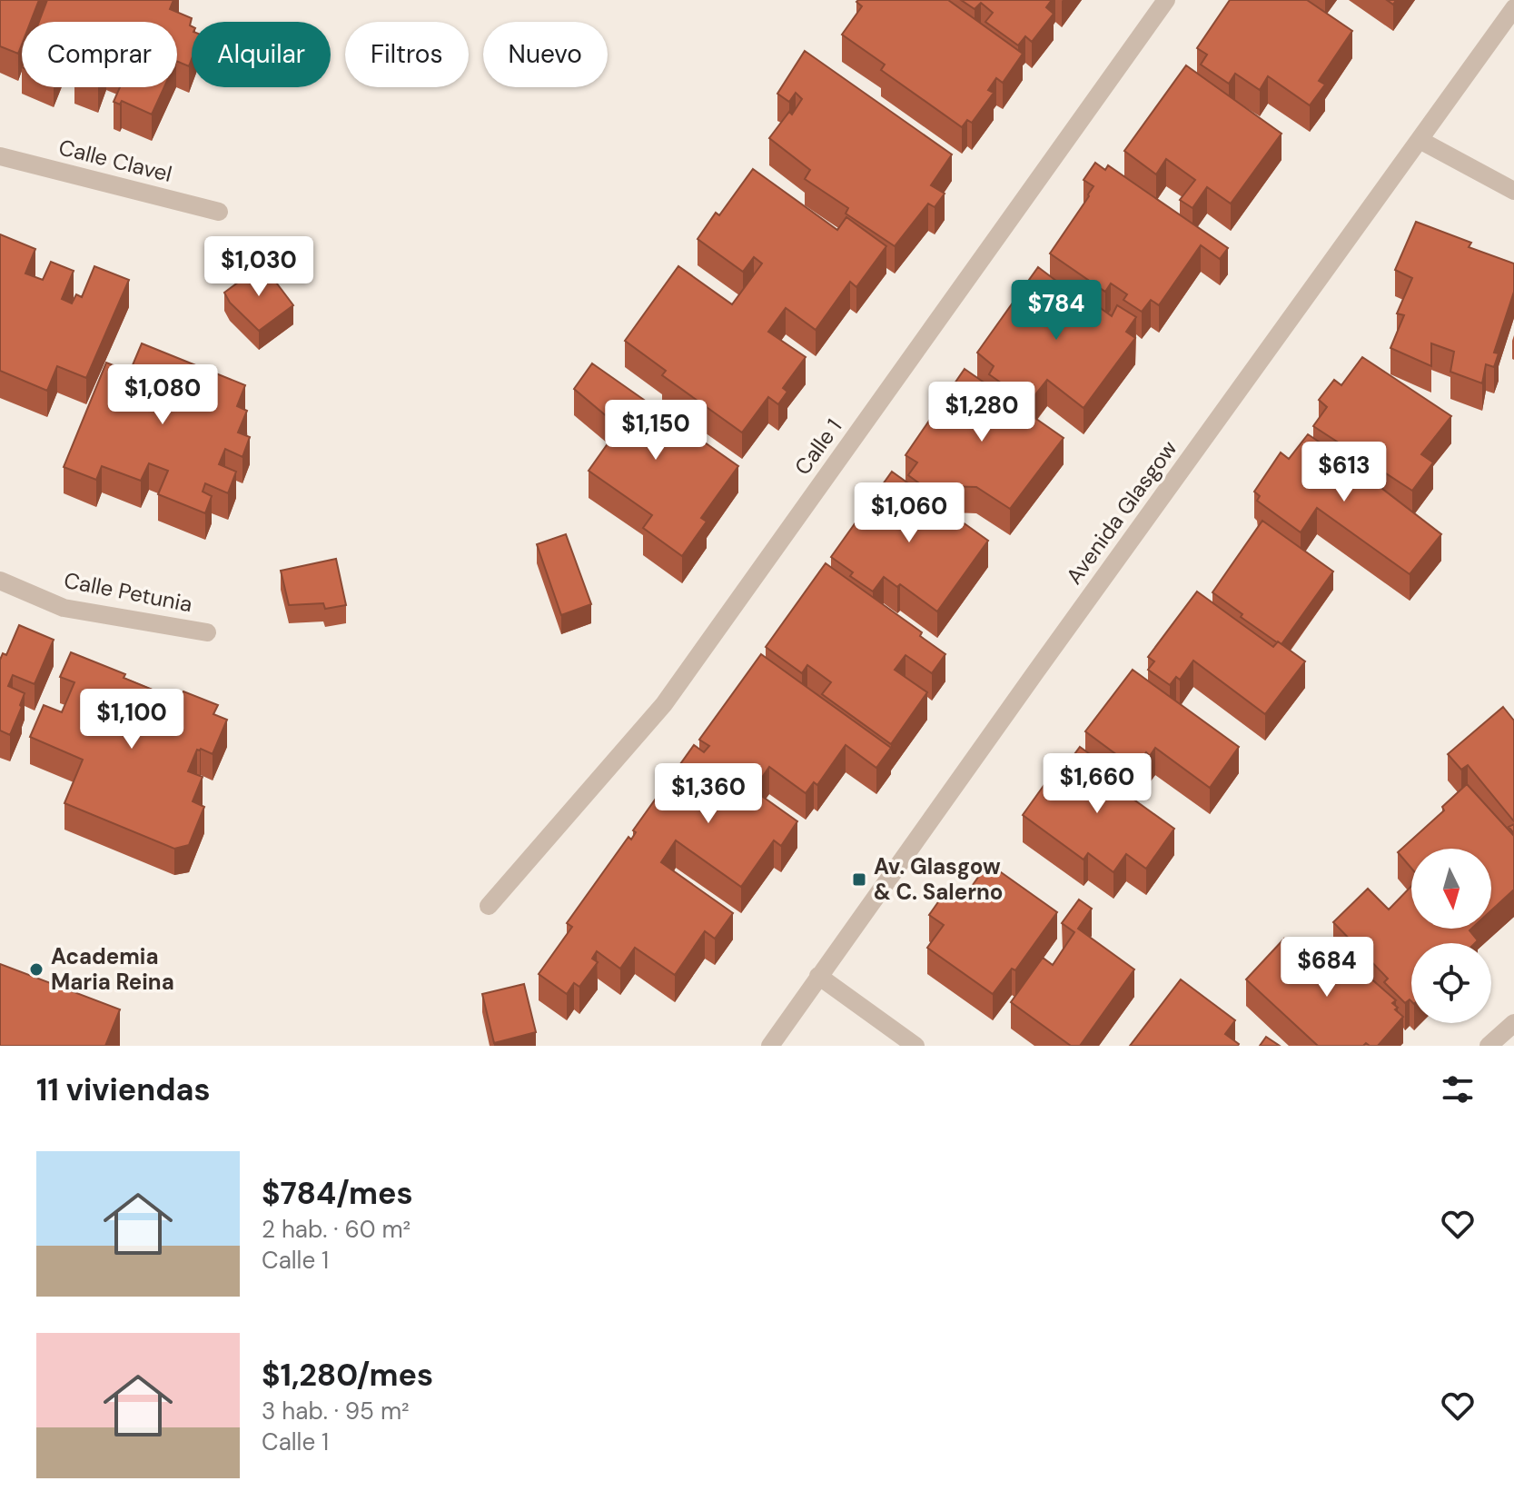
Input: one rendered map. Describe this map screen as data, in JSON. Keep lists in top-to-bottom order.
{
  "streets": {
    "street": [
      "Calle Clavel",
      "Calle 1",
      "Avenida Glasgow",
      "Calle Petunia"
    ]
  },
  "places": {
    "transit": ["Av. Glasgow & C. Salerno"],
    "other": ["Academia Maria Reina"]
  },
  "north": "bottom",
  "page": {
    "chip": [
      "Comprar",
      "Alquilar",
      "Filtros",
      "Nuevo"
    ],
    "price": [
      "$1,030",
      "$784",
      "$1,080",
      "$1,280",
      "$1,150",
      "$613",
      "$1,060",
      "$1,100",
      "$1,660",
      "$1,360",
      "$684"
    ],
    "heading": "11 viviendas",
    "list": [
      {
        "name": "$784/mes",
        "note": "2 hab. · 60 m² · Calle 1"
      },
      {
        "name": "$1,280/mes",
        "note": "3 hab. · 95 m² · Calle 1"
      }
    ]
  }
}
